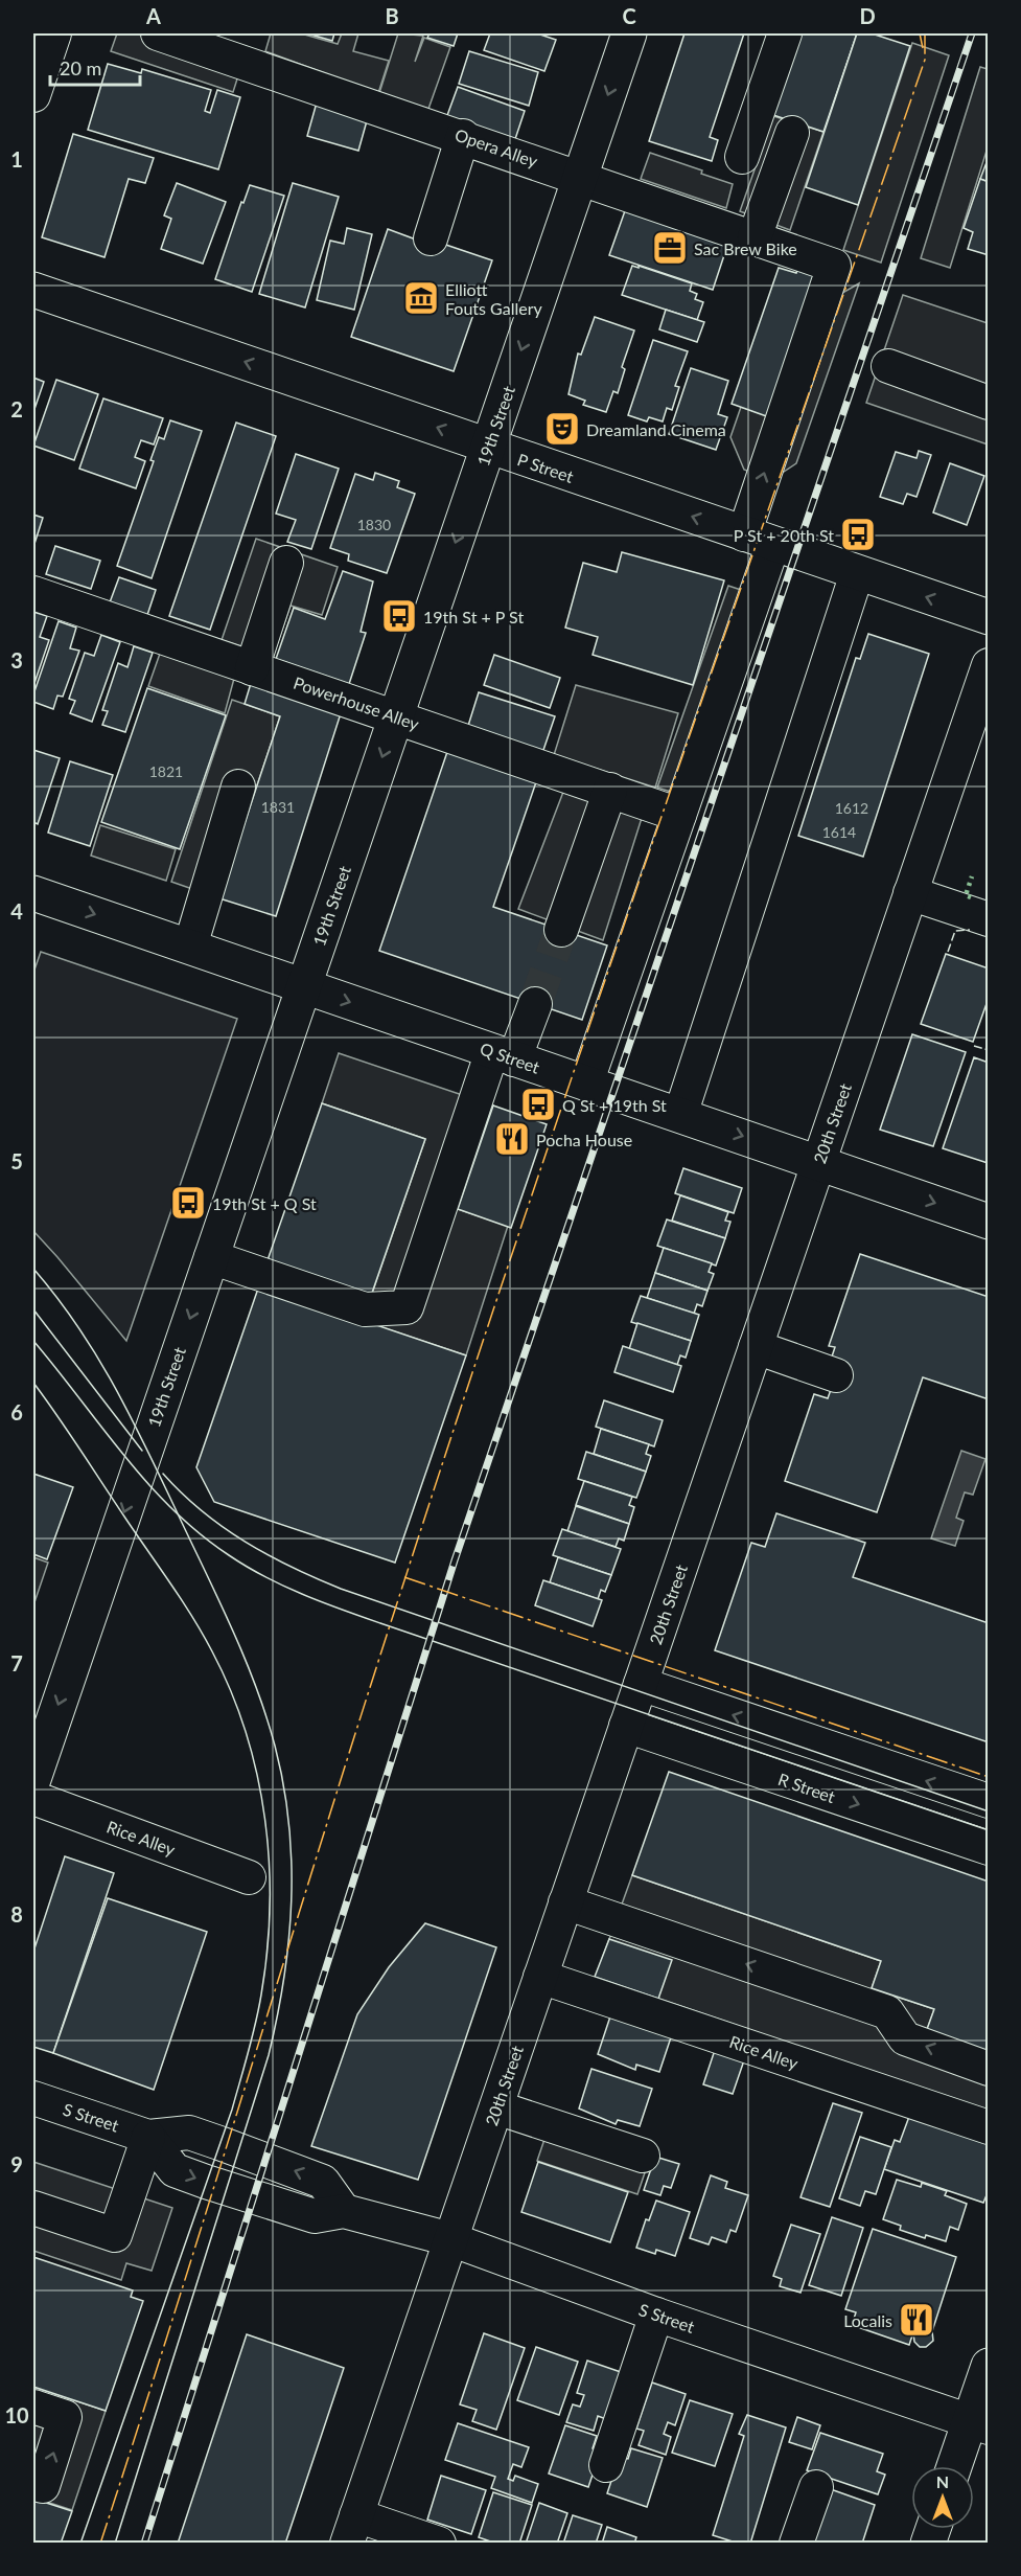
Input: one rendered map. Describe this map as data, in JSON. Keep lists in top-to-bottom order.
{
  "streets": {
    "main road": ["19th Street", "P Street", "Q Street"],
    "street": [
      "Opera Alley",
      "Powerhouse Alley",
      "20th Street",
      "R Street",
      "Rice Alley",
      "S Street"
    ]
  },
  "crossings": [
    ["Opera Alley", "19th Street"],
    ["Opera Alley", "P Street"],
    ["19th Street", "P Street"],
    ["19th Street", "Powerhouse Alley"],
    ["19th Street", "Q Street"],
    ["Q Street", "20th Street"],
    ["20th Street", "R Street"],
    ["20th Street", "Rice Alley"],
    ["20th Street", "S Street"]
  ],
  "one_way": ["19th Street", "P Street", "Q Street"],
  "places": {
    "office": ["Sac Brew Bike"],
    "museum": ["Elliott Fouts Gallery"],
    "theatre": ["Dreamland Cinema"],
    "bus stop": [
      "P St + 20th St",
      "19th St + P St",
      "Q St + 19th St",
      "19th St + Q St"
    ],
    "restaurant": ["Pocha House", "Localis"]
  },
  "house_numbers": [
    "1830",
    "1821",
    "1831",
    "1612",
    "1614"
  ],
  "scale_bar": "20 m",
  "north": "top",
  "grid": {
    "columns": [
      "A",
      "B",
      "C",
      "D"
    ],
    "rows": [
      "1",
      "2",
      "3",
      "4",
      "5",
      "6",
      "7",
      "8",
      "9",
      "10"
    ]
  }
}
